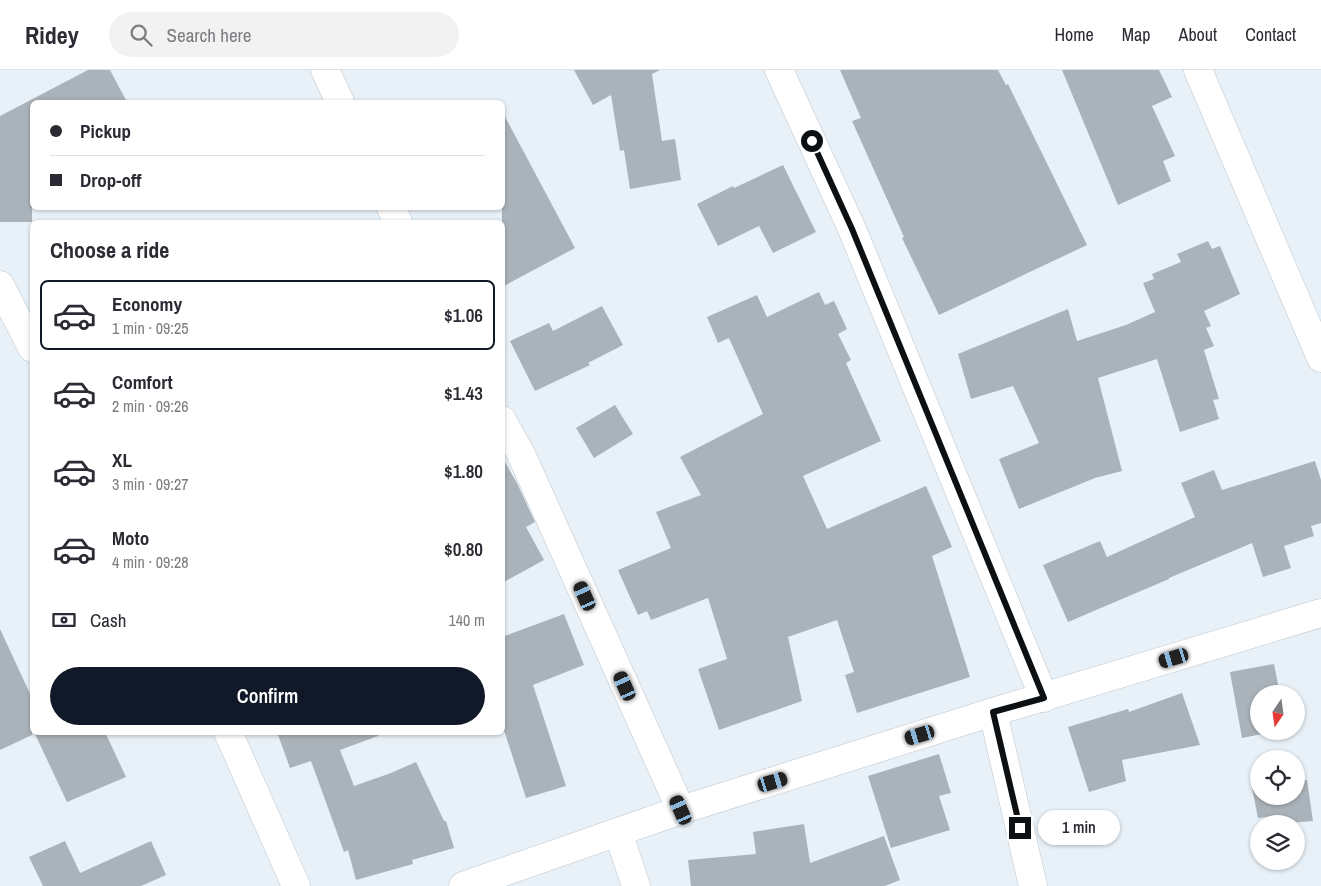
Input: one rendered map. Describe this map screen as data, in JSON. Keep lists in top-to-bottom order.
{
  "north": "bottom",
  "page": {
    "header": "Ridey",
    "search": "Search here",
    "nav": [
      "Home",
      "Map",
      "About",
      "Contact"
    ],
    "banner": ["Pickup", "Drop-off"],
    "heading": "Choose a ride",
    "list": [
      {
        "name": "Economy",
        "note": "1 min · 09:25",
        "value": "$1.06"
      },
      {
        "name": "Comfort",
        "note": "2 min · 09:26",
        "value": "$1.43"
      },
      {
        "name": "XL",
        "note": "3 min · 09:27",
        "value": "$1.80"
      },
      {
        "name": "Moto",
        "note": "4 min · 09:28",
        "value": "$0.80"
      }
    ],
    "pay": ["Cash", "140 m"],
    "buttons": "Confirm",
    "bubble": "1 min"
  }
}
